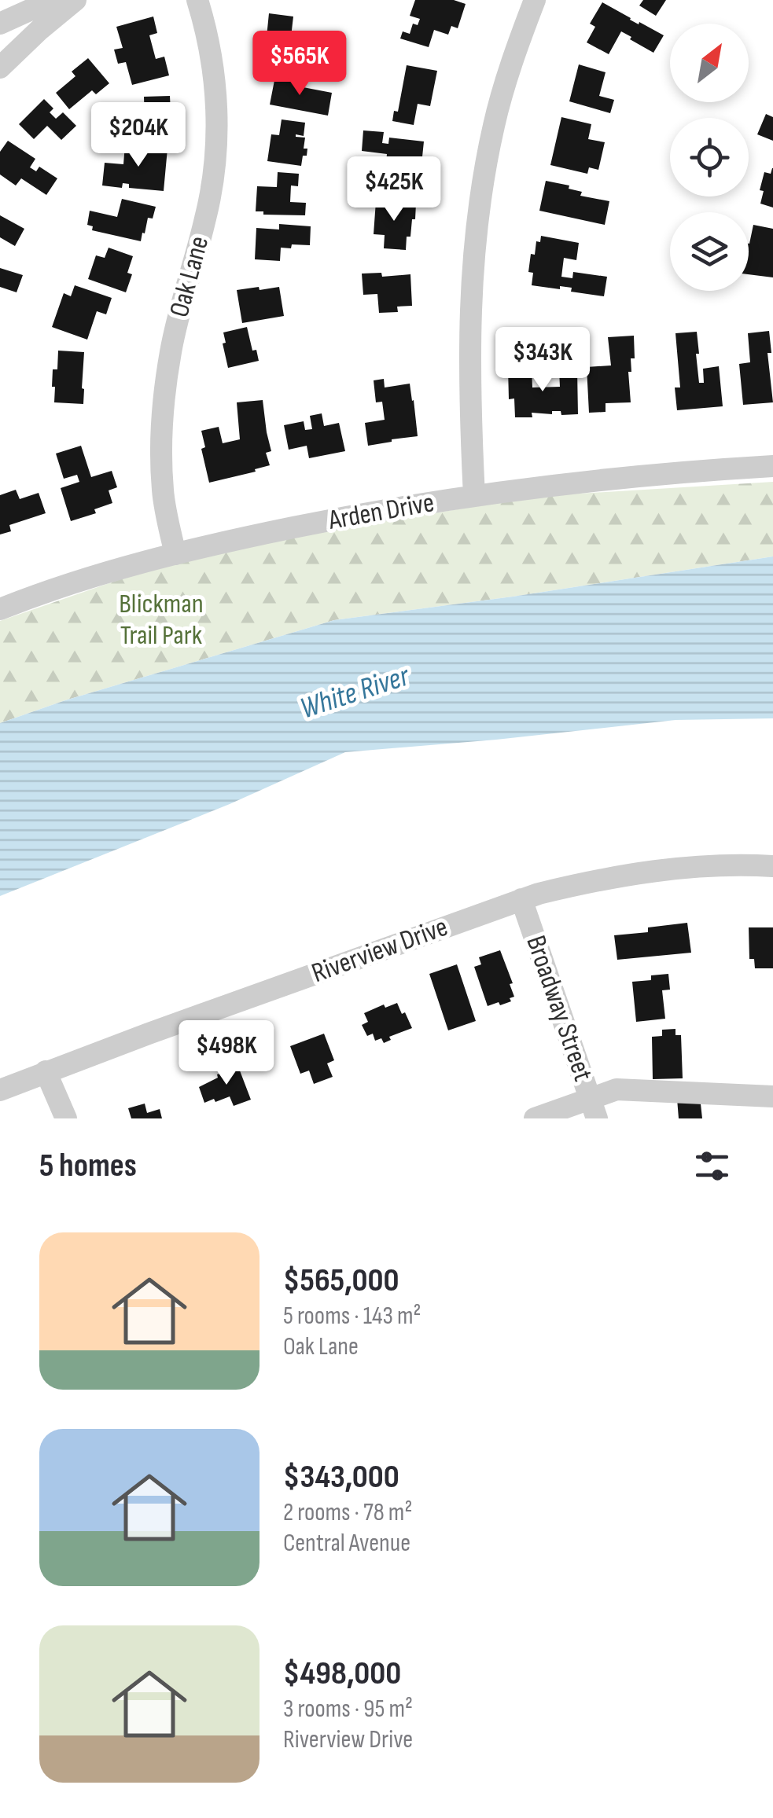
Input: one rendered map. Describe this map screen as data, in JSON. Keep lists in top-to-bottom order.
{
  "streets": {
    "street": [
      "Oak Lane",
      "Arden Drive",
      "Riverview Drive",
      "Broadway Street"
    ]
  },
  "crossings": [
    ["Oak Lane", "Arden Drive"],
    ["Riverview Drive", "Broadway Street"]
  ],
  "water": ["White River"],
  "parks": ["Blickman Trail Park"],
  "north": "top right",
  "page": {
    "price": [
      "$565K",
      "$204K",
      "$425K",
      "$343K",
      "$498K"
    ],
    "heading": "5 homes",
    "list": [
      {
        "name": "$565,000",
        "note": "5 rooms · 143 m² · Oak Lane"
      },
      {
        "name": "$343,000",
        "note": "2 rooms · 78 m² · Central Avenue"
      },
      {
        "name": "$498,000",
        "note": "3 rooms · 95 m² · Riverview Drive"
      }
    ]
  }
}
